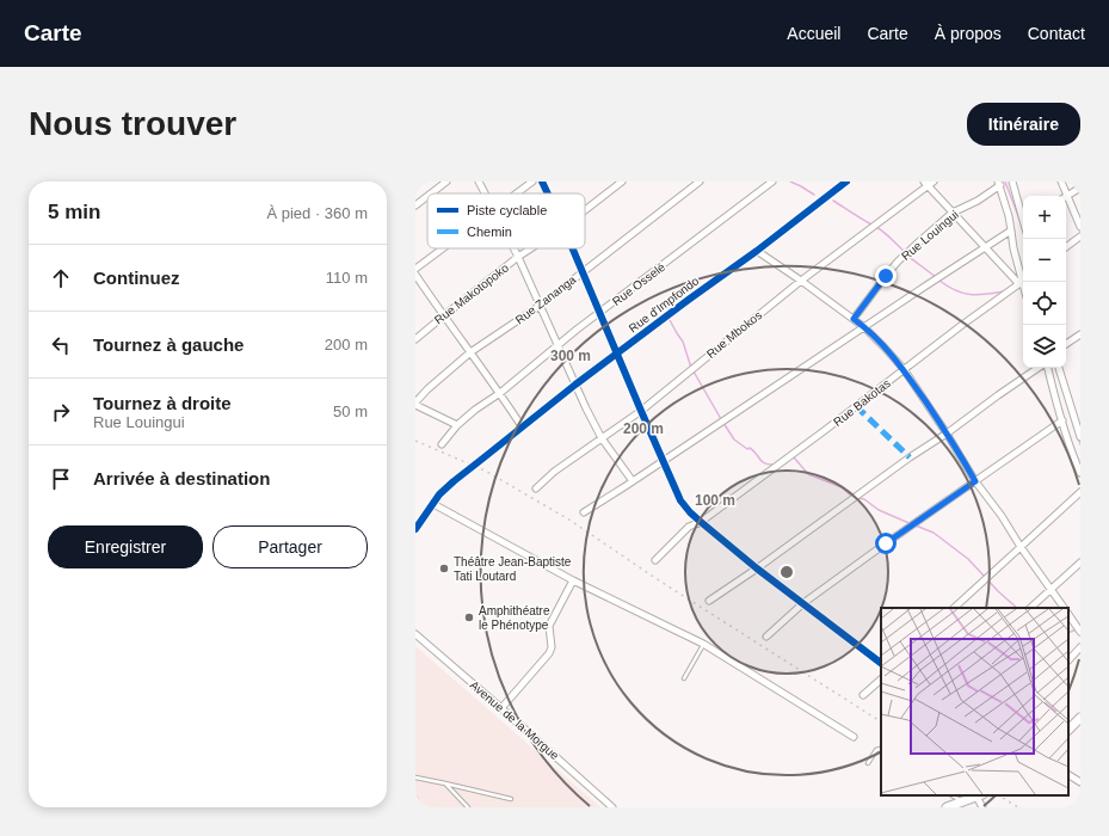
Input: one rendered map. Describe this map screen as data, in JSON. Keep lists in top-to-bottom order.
{
  "streets": {
    "street": [
      "Rue Louingui",
      "Rue Osselé",
      "Rue Makotopoko",
      "Rue Zananga",
      "Rue d'Impfondo",
      "Rue Mbokos",
      "Rue Bakotas",
      "Avenue de la Morgue"
    ]
  },
  "places": ["Théâtre Jean-Baptiste Tati Loutard", "Amphithéatre le Phénotype"],
  "legend": ["Piste cyclable", "Chemin"],
  "page": {
    "header": "Carte",
    "nav": [
      "Accueil",
      "Carte",
      "À propos",
      "Contact"
    ],
    "buttons": [
      "Itinéraire",
      ["Enregistrer", "Partager"]
    ],
    "title": "Nous trouver",
    "heading": ["5 min", "À pied · 360 m"],
    "map_buttons": ["+", "−"],
    "list": [
      ["Continuez", "110 m"],
      ["Tournez à gauche", "200 m"],
      ["Tournez à droite", "Rue Louingui", "50 m"],
      "Arrivée à destination"
    ]
  },
  "rings": ["300 m", "200 m", "100 m"]
}
